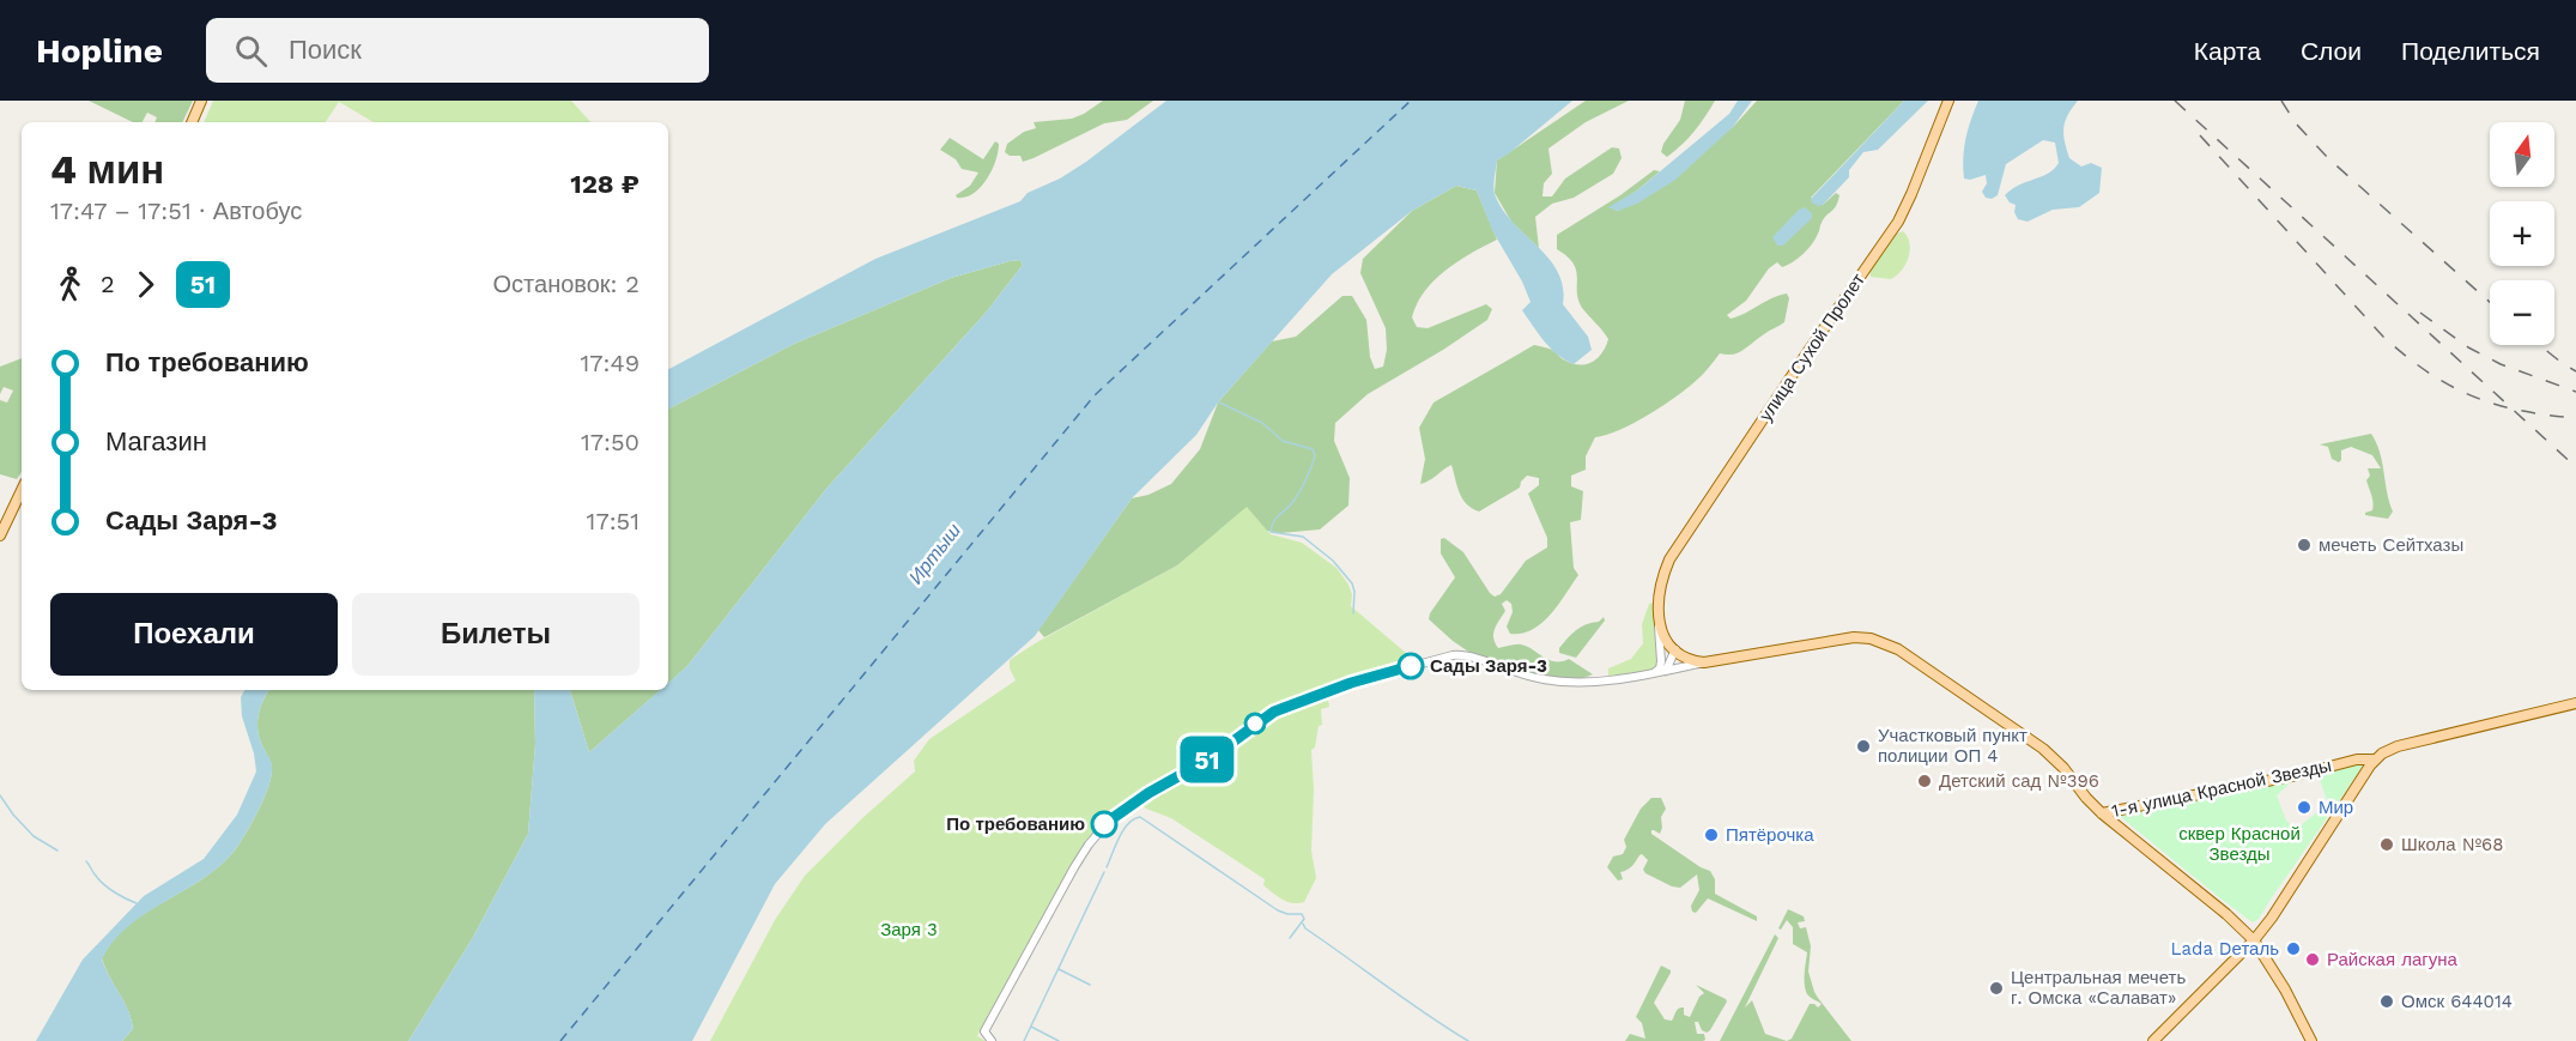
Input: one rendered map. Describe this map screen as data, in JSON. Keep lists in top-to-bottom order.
{
  "streets": {
    "main road": ["улица Сухой Пролет", "1-я улица Красной Звезды"]
  },
  "water": ["Иртыш"],
  "parks": ["сквер Красной Звезды", "Заря 3"],
  "places": [
    "мечеть Сейтхазы",
    "Сады Заря-3",
    "Участковый пункт полиции ОП 4",
    "Детский сад №396",
    "Мир",
    "По требованию",
    "Пятёрочка",
    "Школа №68",
    "Lada Dеталь",
    "Райская лагуна",
    "Центральная мечеть г. Омска «Салават»",
    "Омск 644014"
  ],
  "lines": ["bus line 51"],
  "north": "top",
  "page": {
    "header": "Hopline",
    "search": "Поиск",
    "nav": ["Карта", "Слои", "Поделиться"],
    "on_map": "51",
    "map_buttons": ["+", "−"],
    "heading": ["4 мин", "17:47 – 17:51 · Автобус", "128 ₽"],
    "legs": ["2", "51", "Остановок: 2"],
    "list": [
      {
        "name": "По требованию",
        "value": "17:49"
      },
      {
        "name": "Магазин",
        "value": "17:50"
      },
      {
        "name": "Сады Заря-3",
        "value": "17:51"
      }
    ],
    "buttons": ["Поехали", "Билеты"]
  }
}
